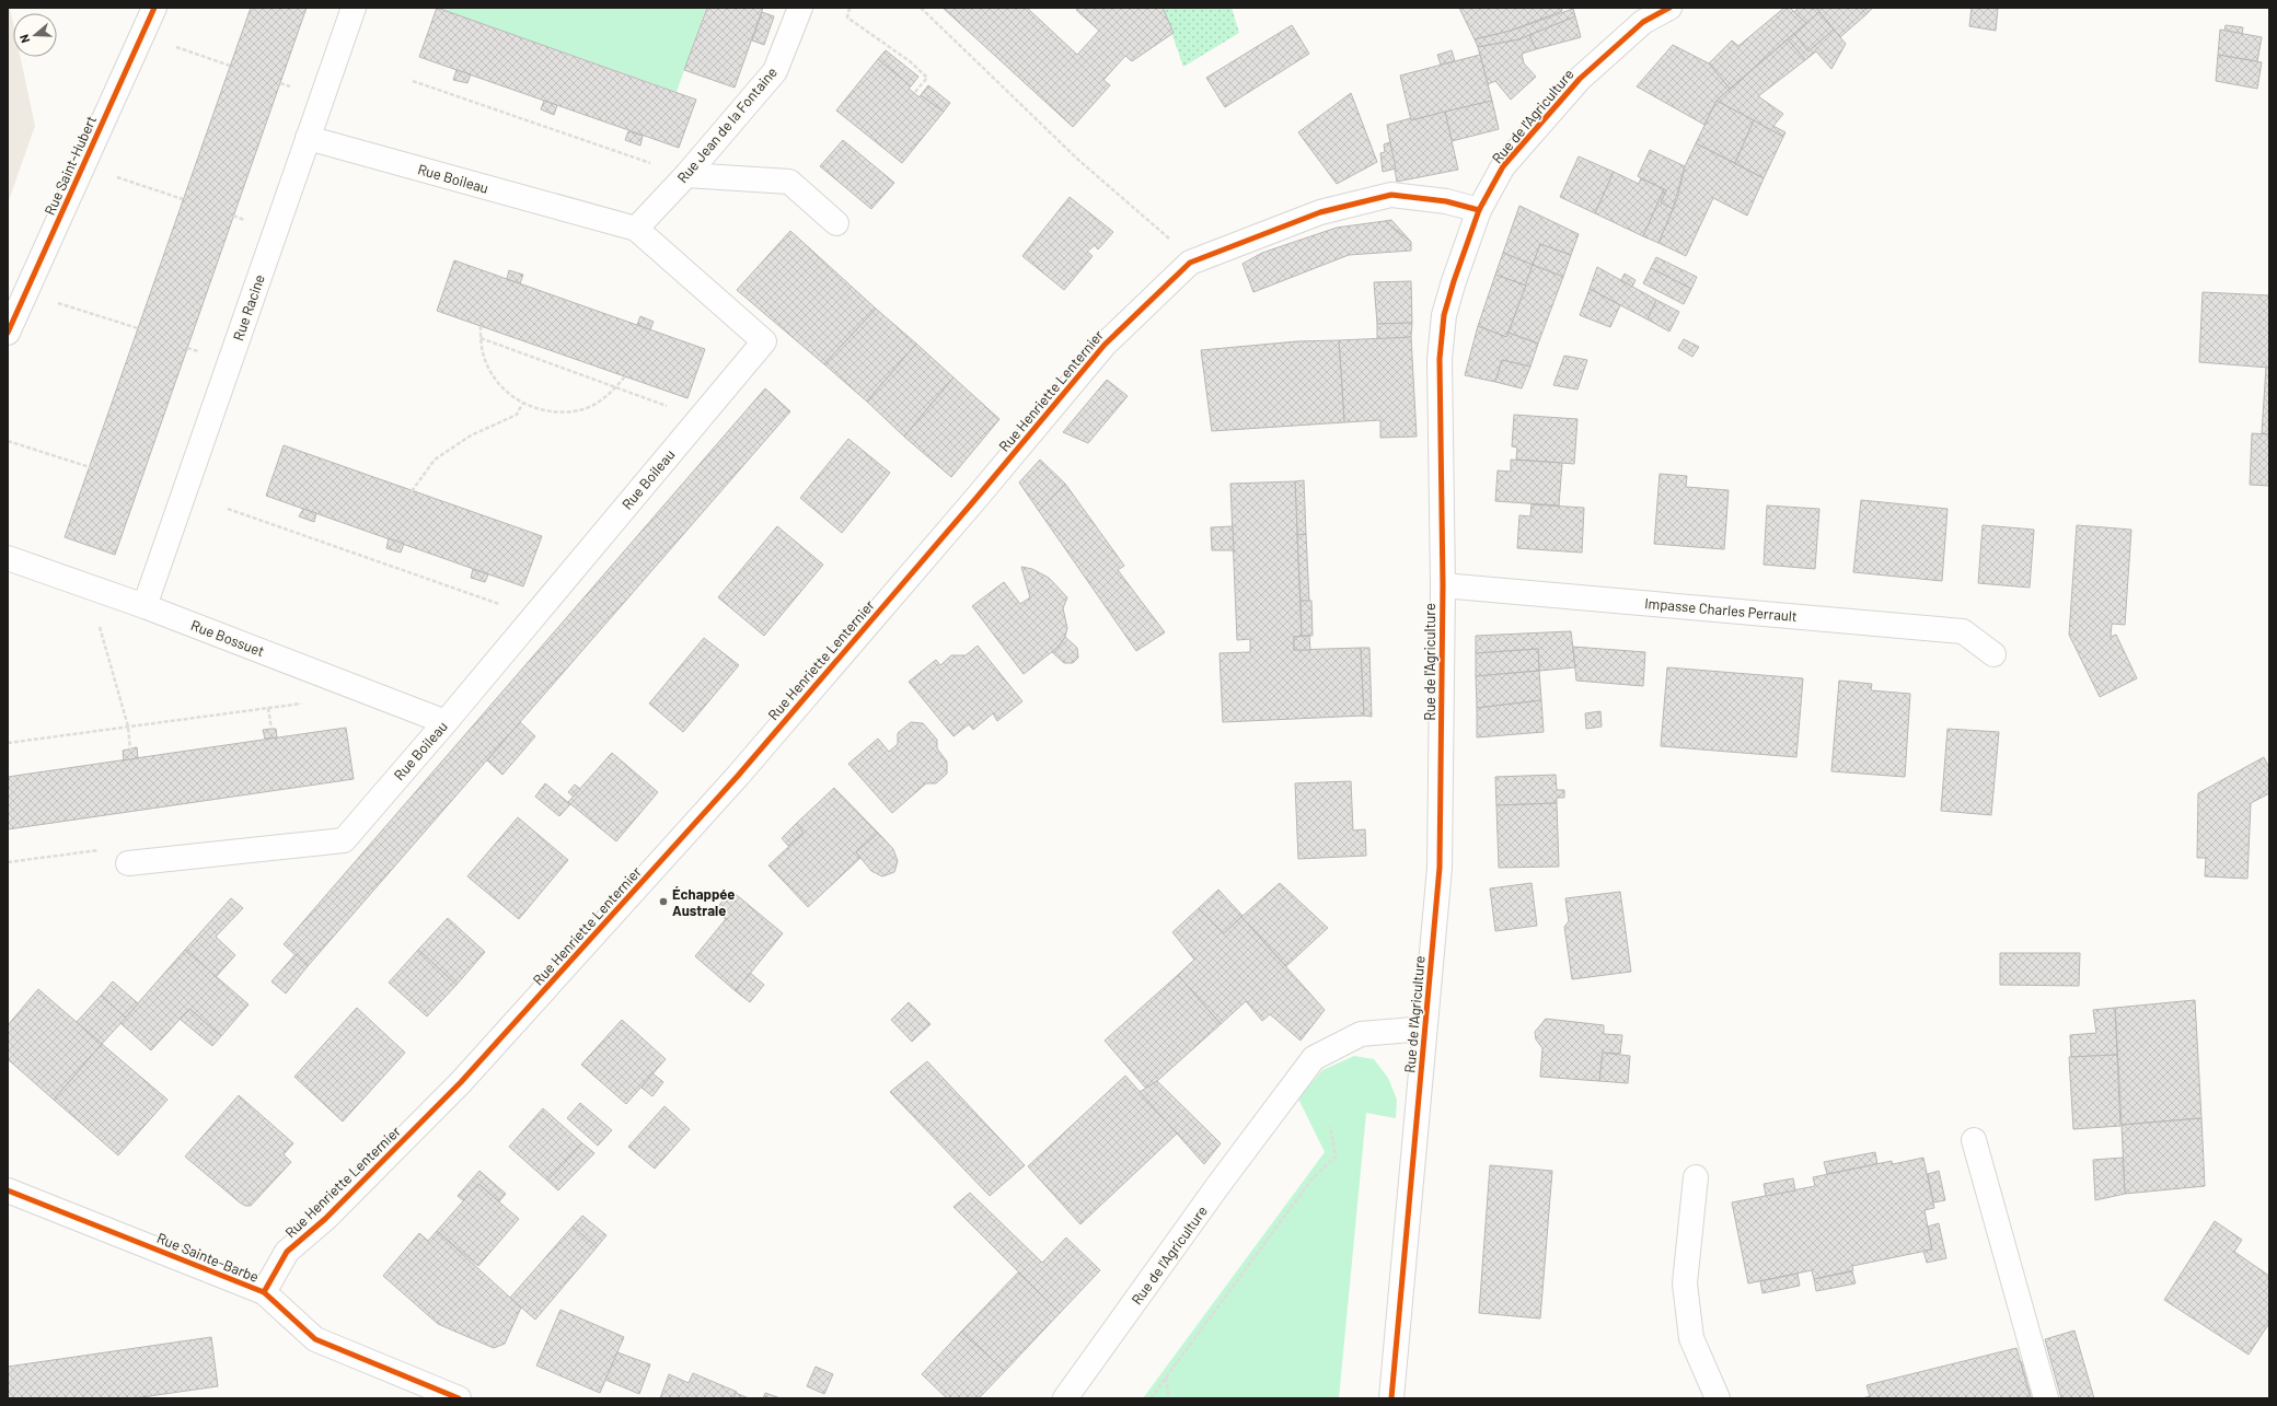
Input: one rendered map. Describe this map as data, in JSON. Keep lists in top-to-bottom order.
{
  "streets": {
    "street": [
      "Rue de l'Agriculture",
      "Rue Jean de la Fontaine",
      "Rue Saint-Hubert",
      "Rue Boileau",
      "Rue Racine",
      "Rue Henriette Lenternier",
      "Impasse Charles Perrault",
      "Rue Bossuet",
      "Rue Sainte-Barbe"
    ]
  },
  "crossings": [
    ["Rue de l'Agriculture", "Rue Henriette Lenternier"],
    ["Rue de l'Agriculture", "Impasse Charles Perrault"],
    ["Rue Jean de la Fontaine", "Rue Boileau"],
    ["Rue Boileau", "Rue Racine"],
    ["Rue Boileau", "Rue Bossuet"],
    ["Rue Racine", "Rue Bossuet"],
    ["Rue Henriette Lenternier", "Rue Sainte-Barbe"]
  ],
  "places": ["Échappée Australe"],
  "north": "left"
}
